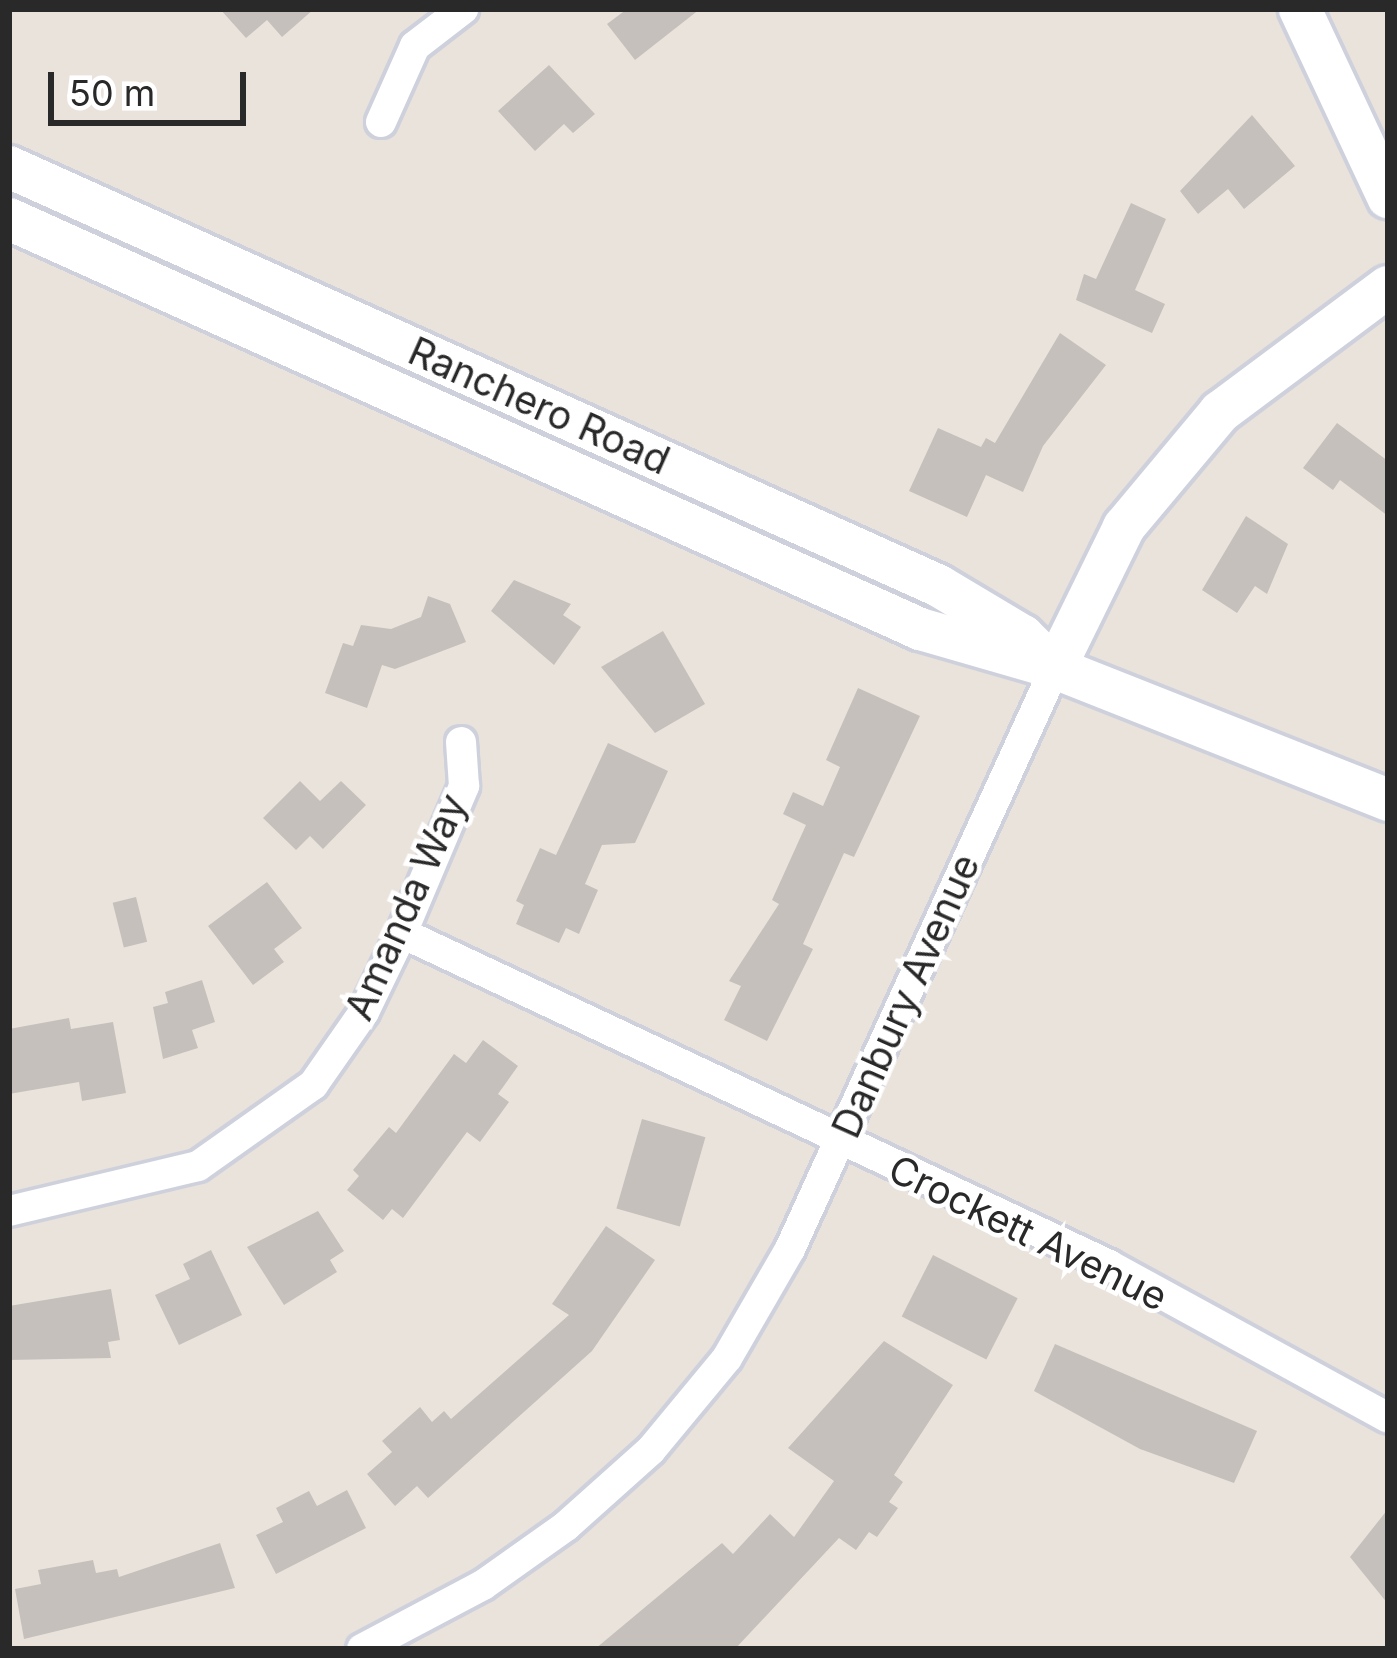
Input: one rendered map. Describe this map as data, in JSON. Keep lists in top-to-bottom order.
{
  "streets": {
    "main road": ["Ranchero Road", "Danbury Avenue"],
    "street": ["Amanda Way", "Crockett Avenue"]
  },
  "crossings": [
    ["Ranchero Road", "Danbury Avenue"],
    ["Amanda Way", "Crockett Avenue"],
    ["Danbury Avenue", "Crockett Avenue"]
  ],
  "scale_bar": "50 m"
}
